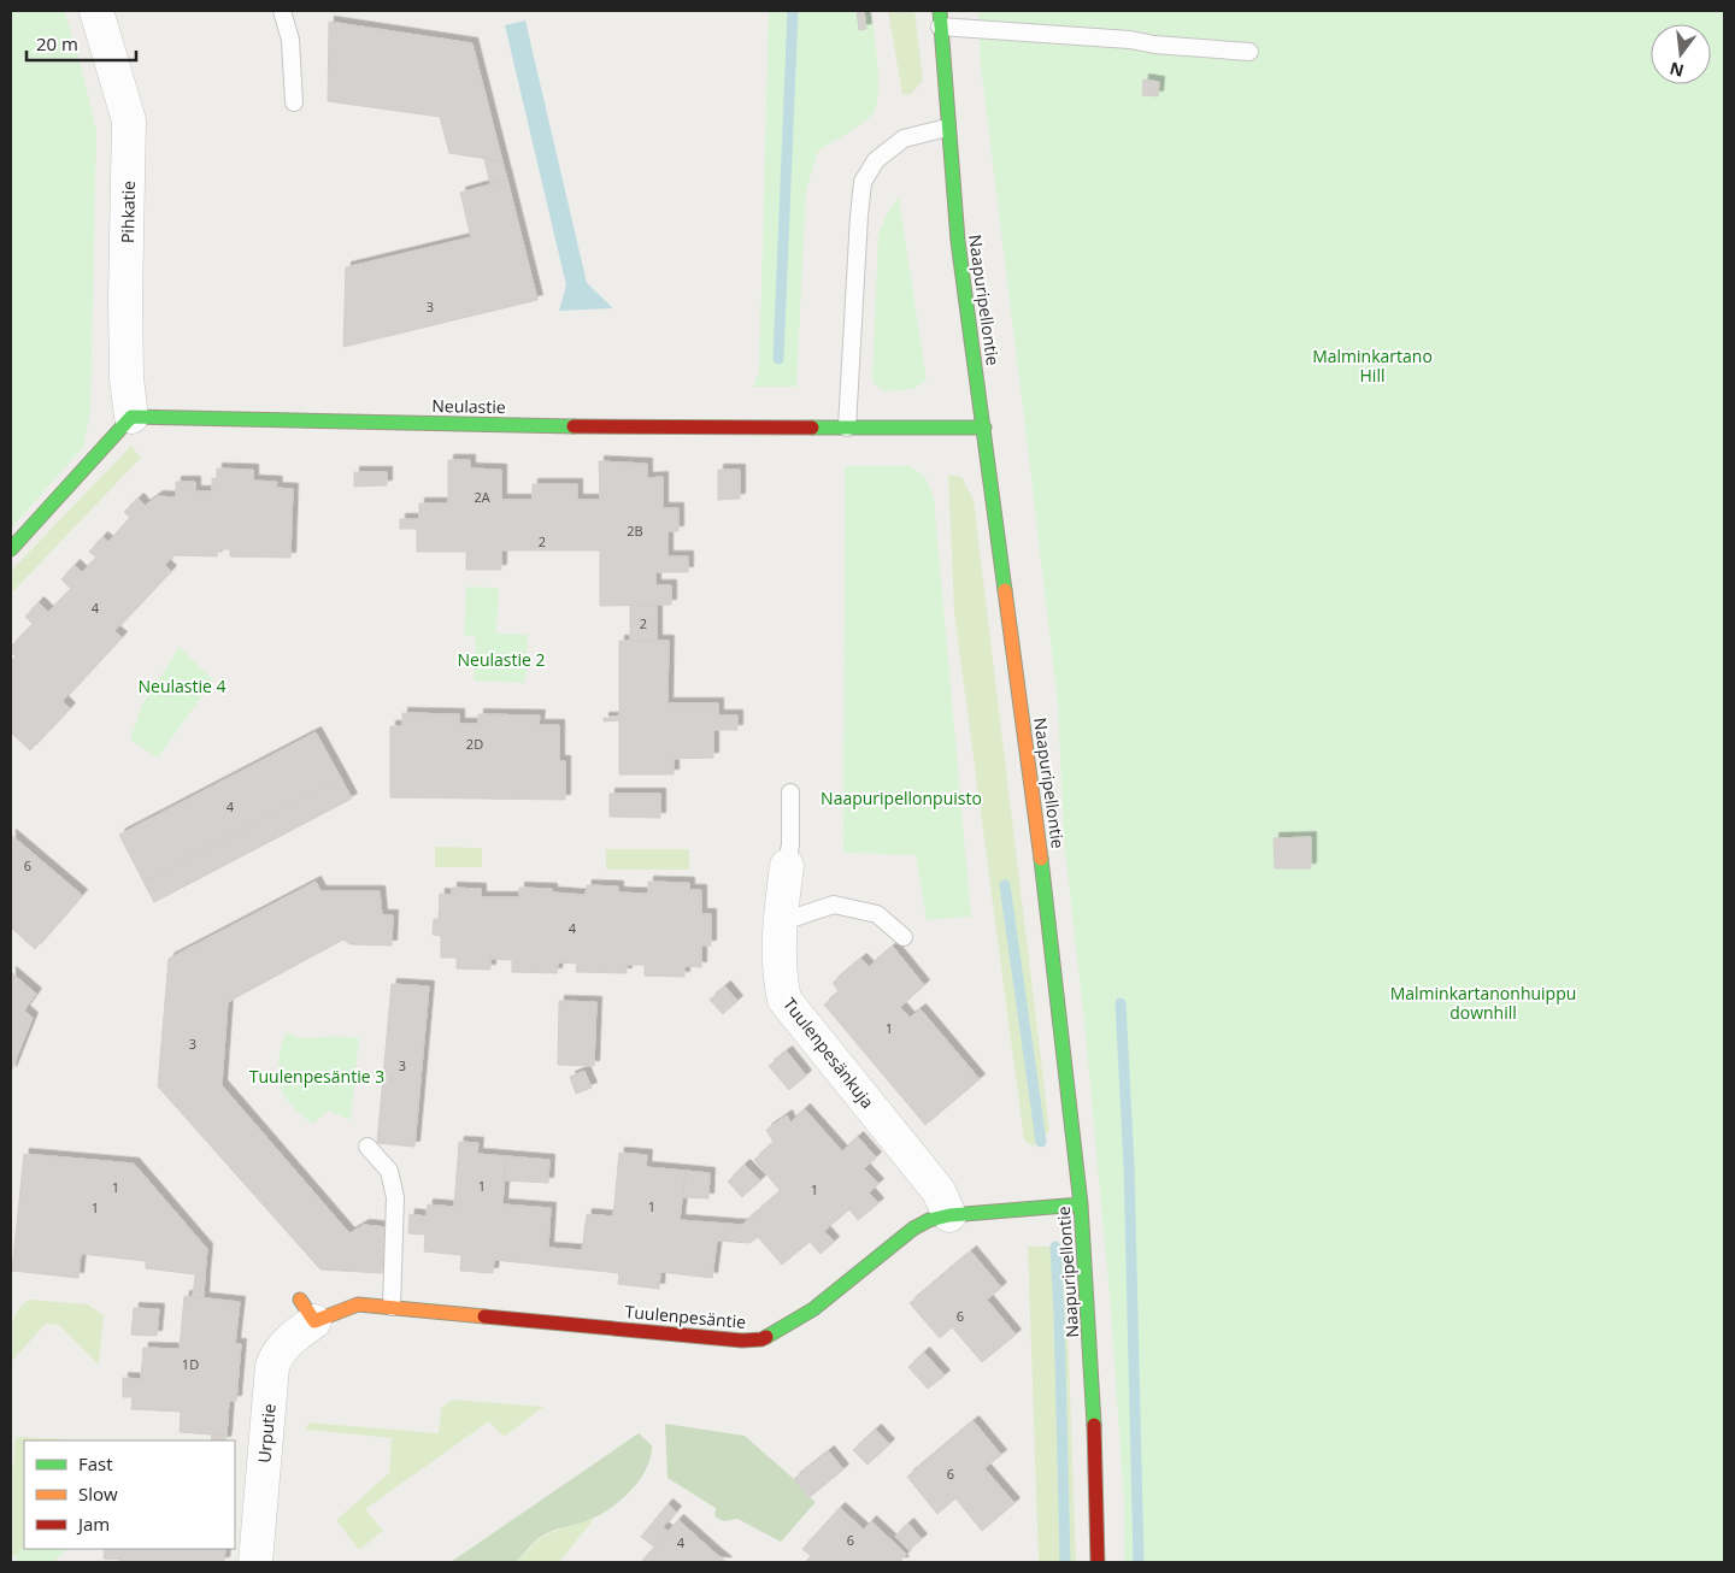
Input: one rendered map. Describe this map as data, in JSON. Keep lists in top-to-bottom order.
{
  "streets": {
    "street": [
      "Pihkatie",
      "Naapuripellontie",
      "Neulastie",
      "Tuulenpesänkuja",
      "Tuulenpesäntie",
      "Urputie"
    ]
  },
  "crossings": [
    ["Pihkatie", "Neulastie"],
    ["Naapuripellontie", "Neulastie"],
    ["Naapuripellontie", "Tuulenpesäntie"],
    ["Tuulenpesänkuja", "Tuulenpesäntie"],
    ["Tuulenpesäntie", "Urputie"]
  ],
  "parks": [
    "Malminkartano Hill",
    "Neulastie 2",
    "Neulastie 4",
    "Naapuripellonpuisto",
    "Malminkartanonhuippu downhill",
    "Tuulenpesäntie 3"
  ],
  "house_numbers": [
    "3",
    "2A",
    "2B",
    "2",
    "4",
    "2",
    "2D",
    "4",
    "6",
    "4",
    "1",
    "3",
    "3",
    "1",
    "1",
    "1",
    "1",
    "1",
    "6",
    "1D",
    "6",
    "6",
    "4"
  ],
  "legend": ["Fast", "Slow", "Jam"],
  "scale_bar": "20 m",
  "north": "bottom"
}
